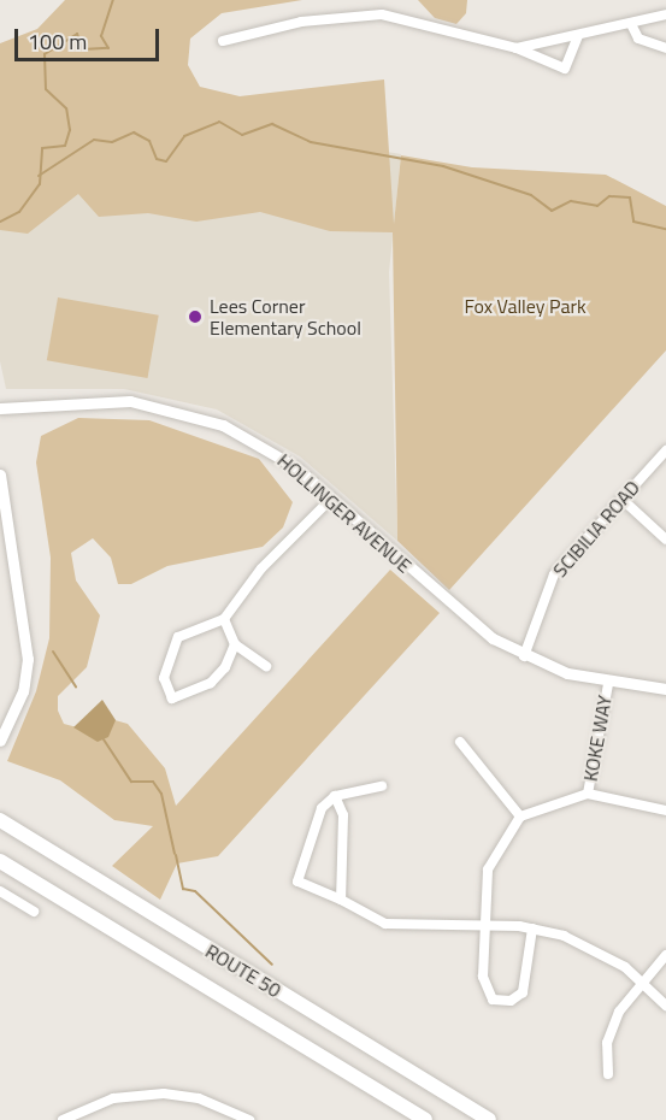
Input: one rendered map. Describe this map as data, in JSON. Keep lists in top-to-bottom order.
{
  "streets": {
    "highway": ["ROUTE 50"],
    "street": ["HOLLINGER AVENUE", "SCIBILIA ROAD", "KOKE WAY"]
  },
  "crossings": [
    ["HOLLINGER AVENUE", "SCIBILIA ROAD"],
    ["HOLLINGER AVENUE", "KOKE WAY"]
  ],
  "parks": ["Fox Valley Park"],
  "places": ["Lees Corner Elementary School"],
  "scale_bar": "100 m"
}
